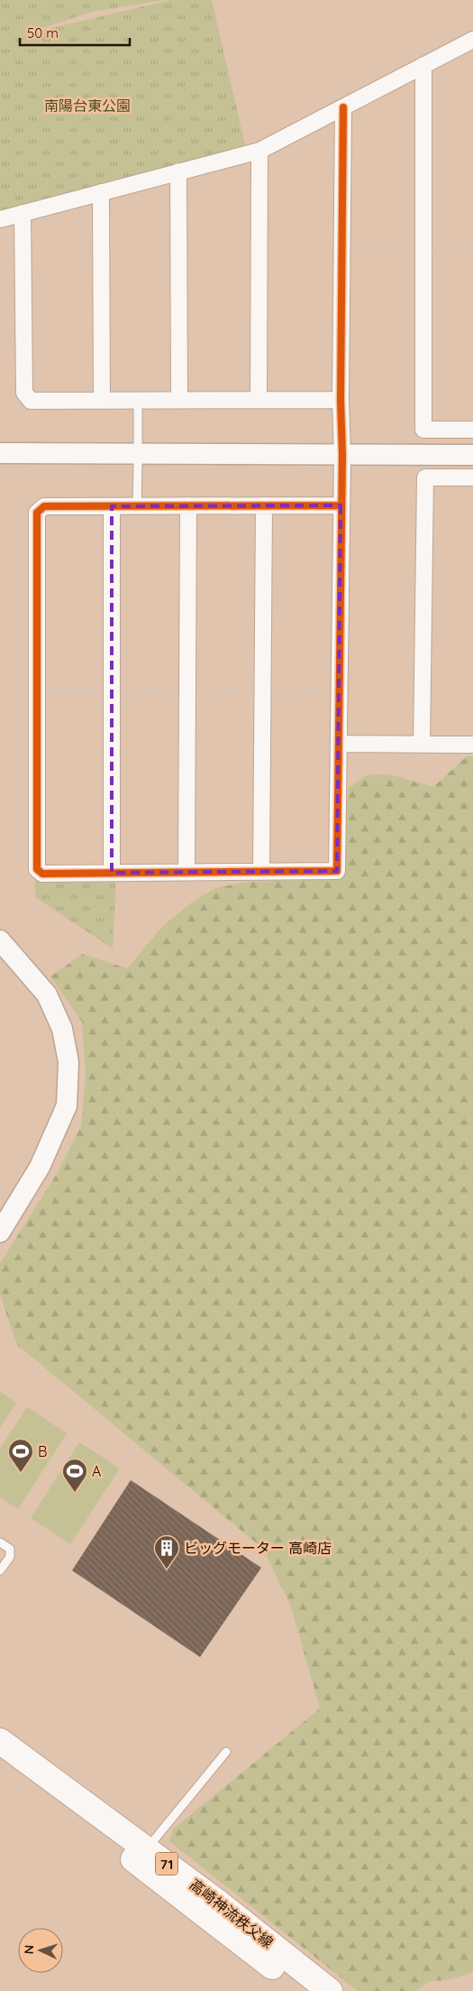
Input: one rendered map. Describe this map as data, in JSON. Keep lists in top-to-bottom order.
{
  "streets": {
    "main road": ["71", "高崎神流秩父線"]
  },
  "parks": ["南陽台東公園"],
  "places": {
    "sports": ["B", "A"],
    "building": ["ビッグモーター 高崎店"]
  },
  "scale_bar": "50 m",
  "north": "left"
}
